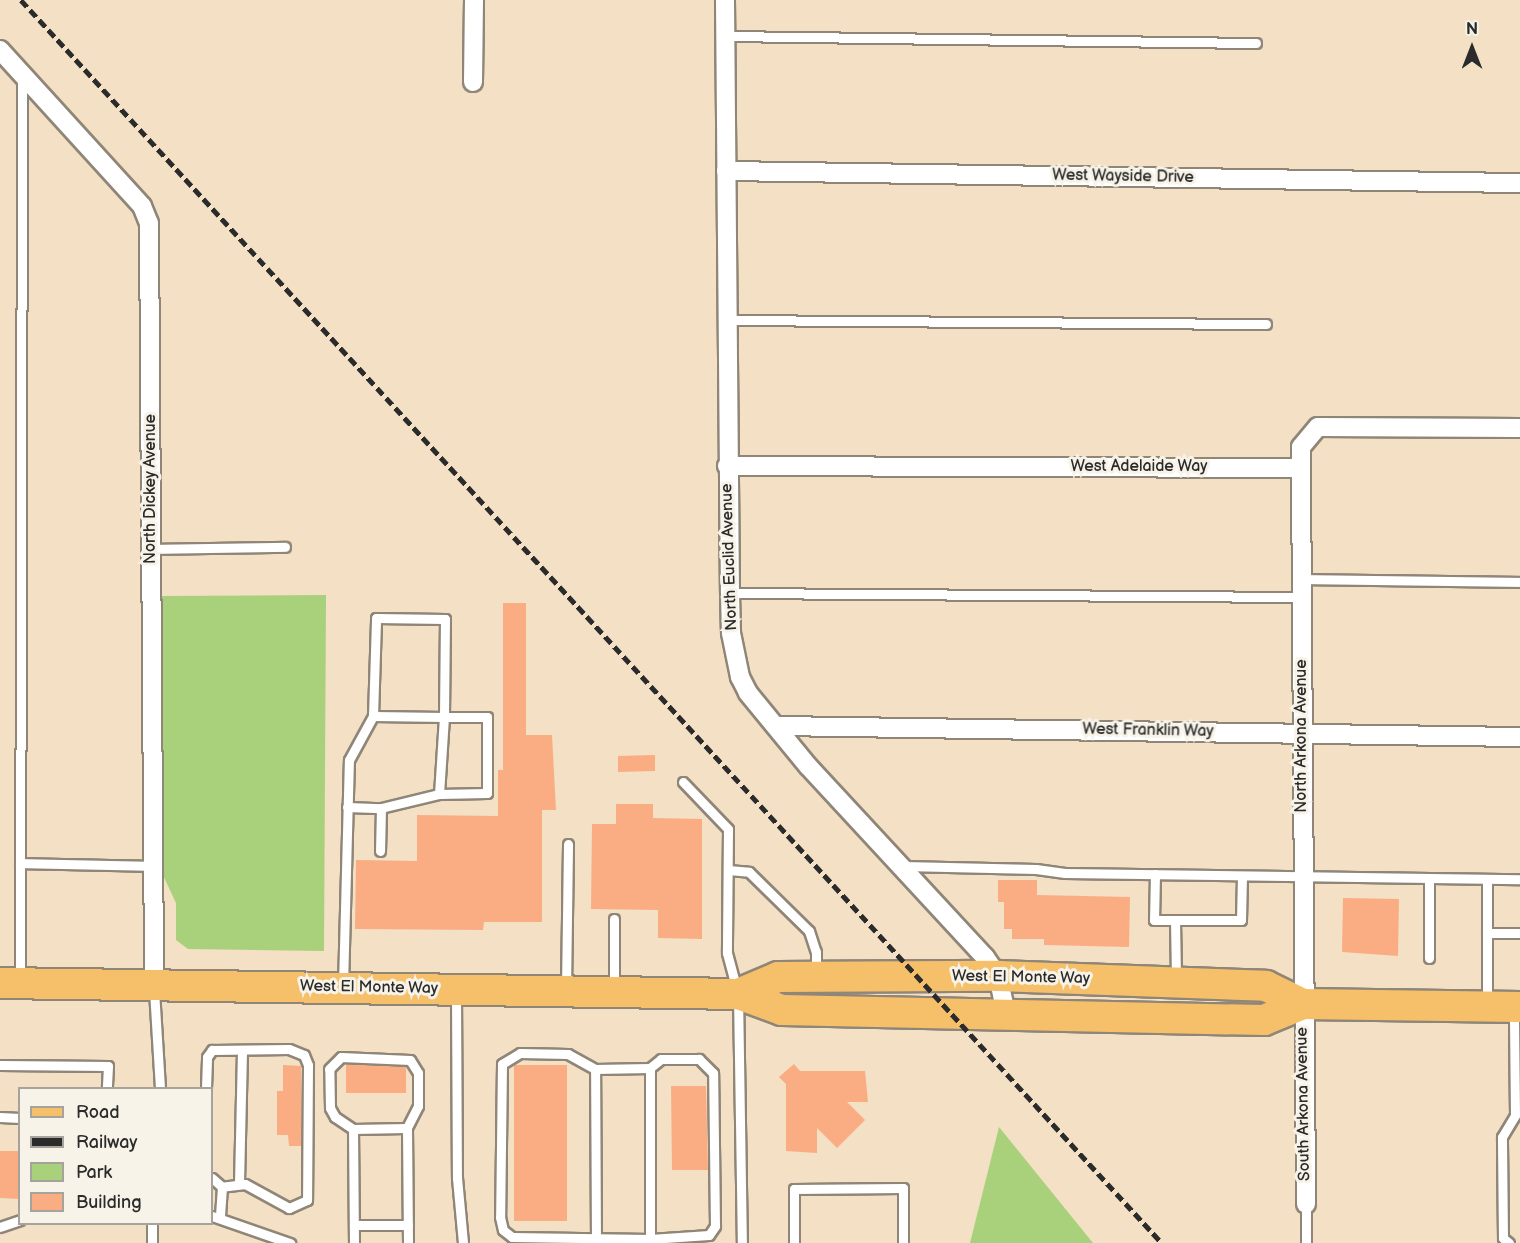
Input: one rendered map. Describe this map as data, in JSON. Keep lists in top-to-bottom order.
{
  "streets": {
    "main road": ["West El Monte Way"],
    "street": [
      "West Wayside Drive",
      "West Adelaide Way",
      "North Dickey Avenue",
      "North Euclid Avenue",
      "West Franklin Way",
      "North Arkona Avenue",
      "South Arkona Avenue"
    ]
  },
  "crossings": [
    ["West Wayside Drive", "North Euclid Avenue"],
    ["West Adelaide Way", "North Euclid Avenue"],
    ["West Adelaide Way", "North Arkona Avenue"],
    ["North Dickey Avenue", "West El Monte Way"],
    ["North Euclid Avenue", "West Franklin Way"],
    ["North Euclid Avenue", "West El Monte Way"],
    ["West Franklin Way", "North Arkona Avenue"],
    ["North Arkona Avenue", "West El Monte Way"],
    ["North Arkona Avenue", "South Arkona Avenue"],
    ["West El Monte Way", "South Arkona Avenue"]
  ],
  "legend": [
    "Road",
    "Railway",
    "Park",
    "Building"
  ],
  "north": "top"
}
